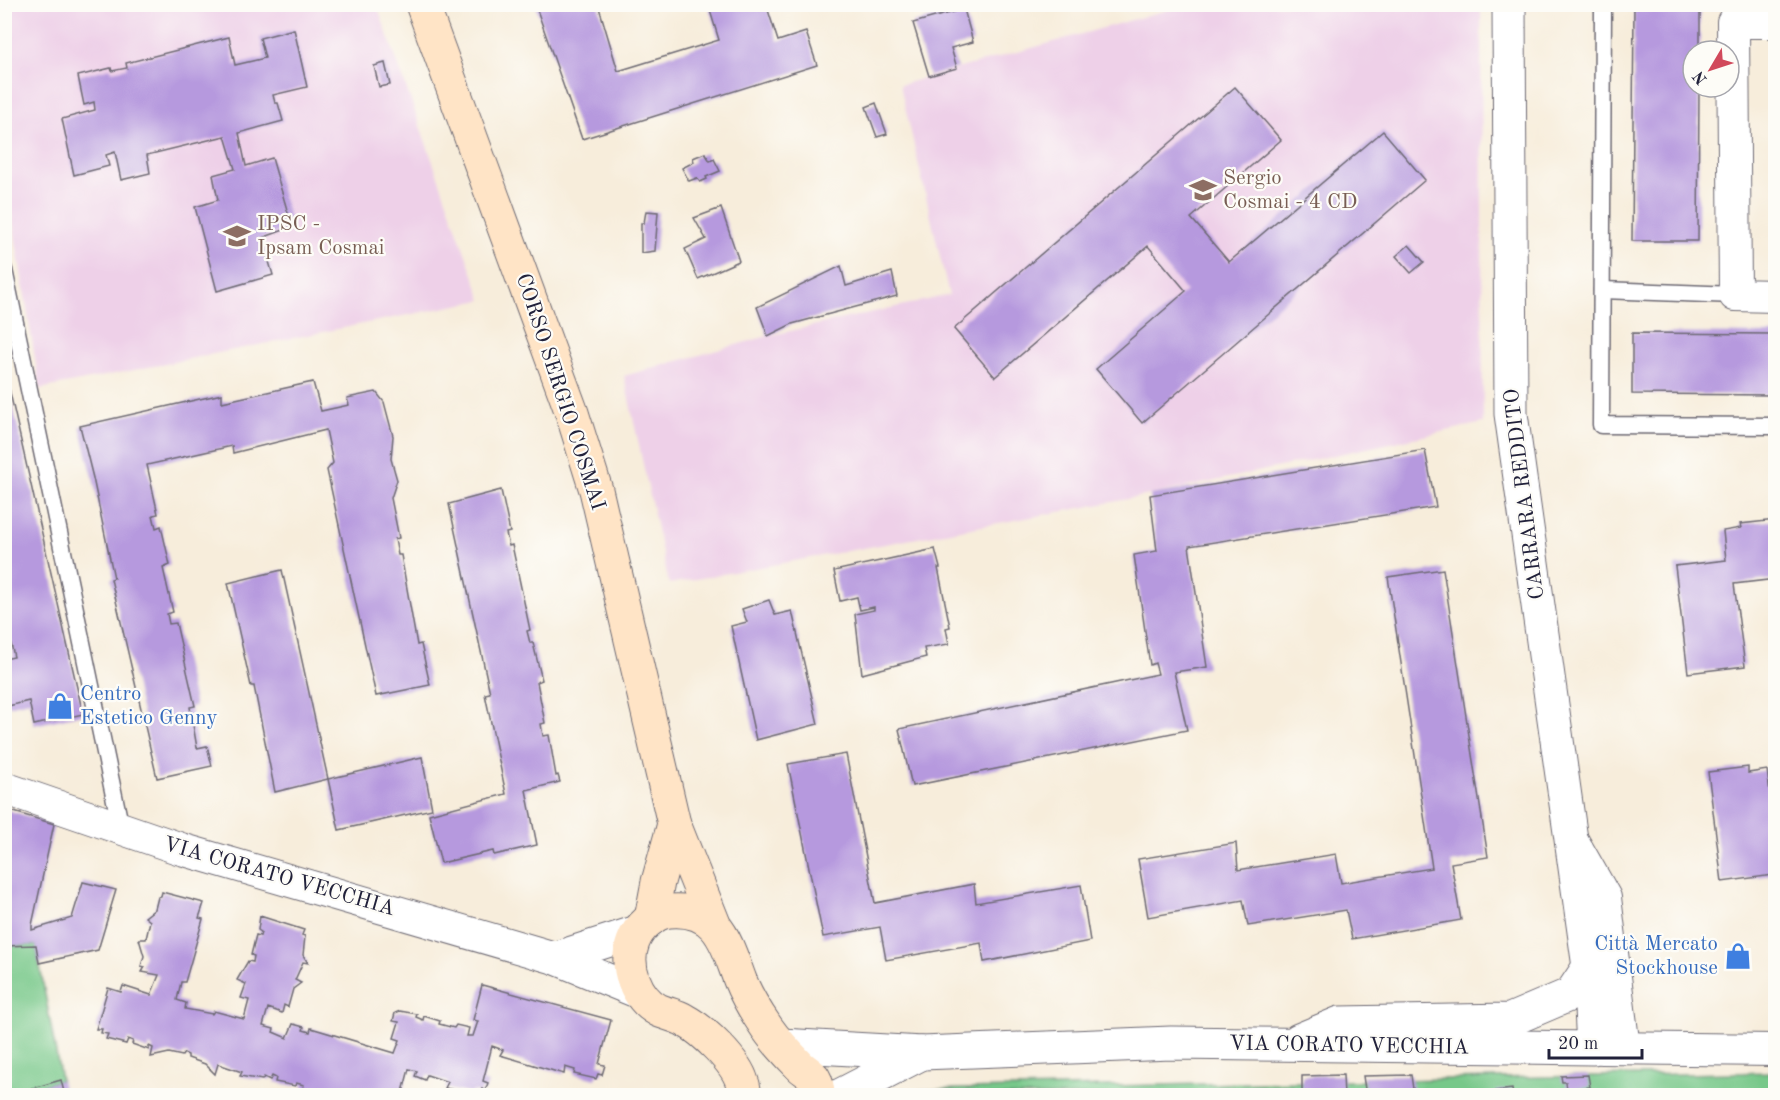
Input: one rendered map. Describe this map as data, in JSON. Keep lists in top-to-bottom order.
{
  "streets": {
    "main road": ["CORSO SERGIO COSMAI"],
    "street": ["CARRARA REDDITO", "VIA CORATO VECCHIA"]
  },
  "crossings": [
    ["CORSO SERGIO COSMAI", "VIA CORATO VECCHIA"],
    ["CARRARA REDDITO", "VIA CORATO VECCHIA"]
  ],
  "places": {
    "school or university": ["Sergio Cosmai - 4 CD", "IPSC - Ipsam Cosmai"],
    "shop": ["Centro Estetico Genny", "Città Mercato Stockhouse"]
  },
  "scale_bar": "20 m",
  "north": "bottom left"
}
